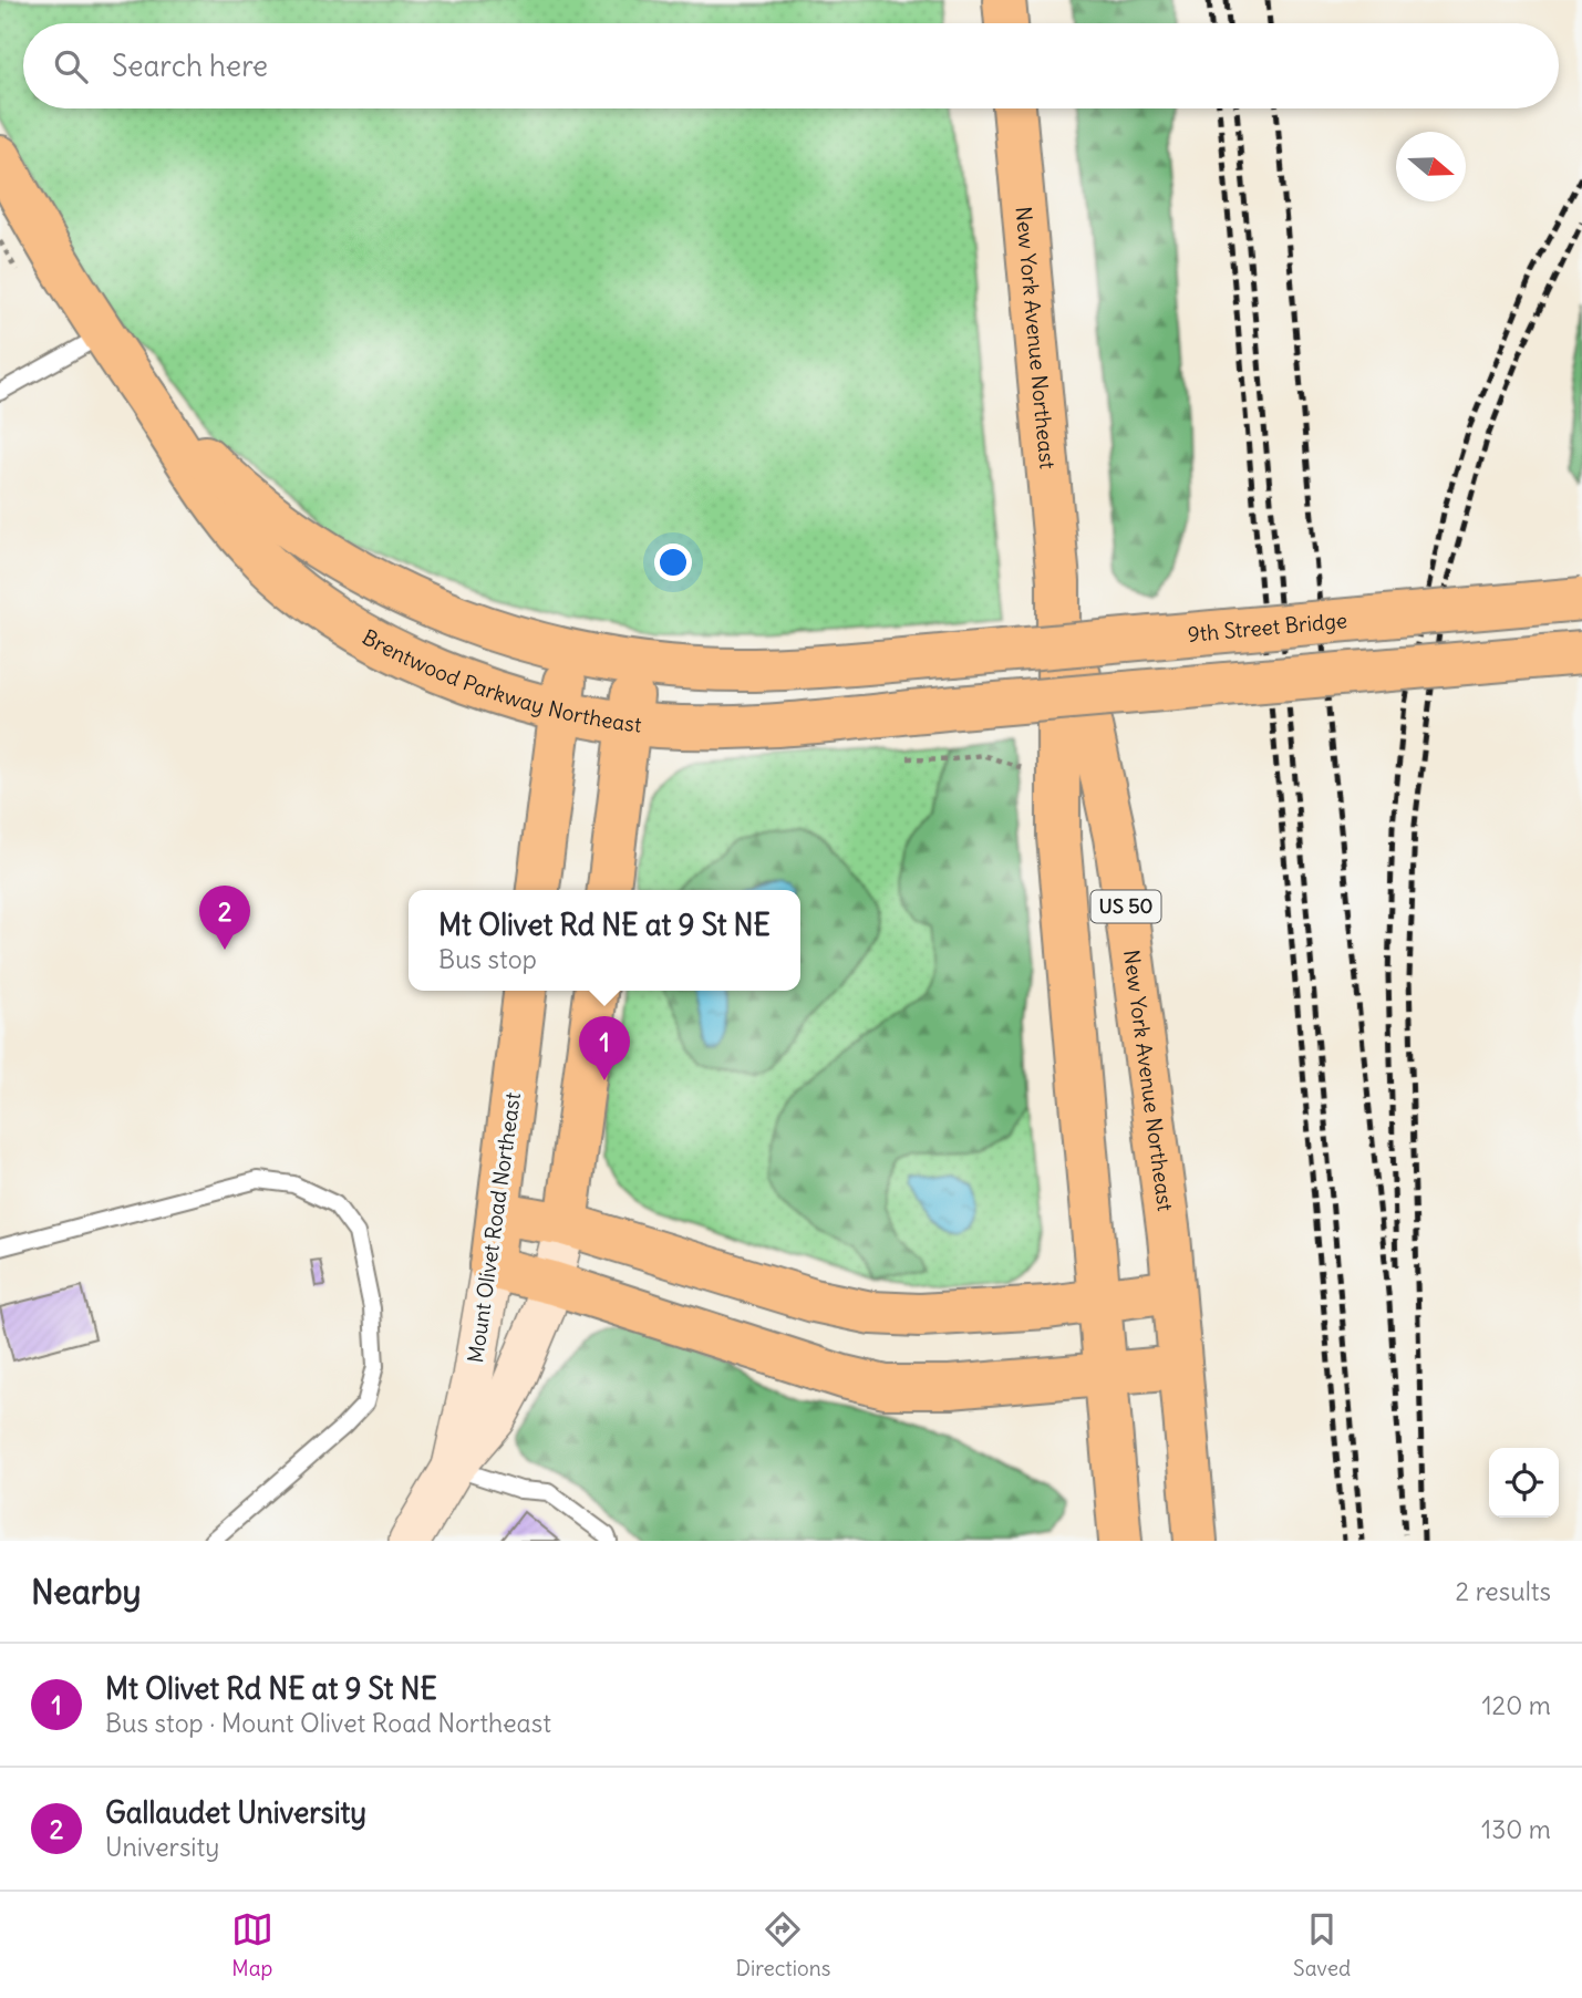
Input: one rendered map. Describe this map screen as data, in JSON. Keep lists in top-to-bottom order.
{
  "streets": {
    "main road": [
      "New York Avenue Northeast",
      "9th Street Bridge",
      "Brentwood Parkway Northeast",
      "US 50",
      "Mount Olivet Road Northeast"
    ]
  },
  "crossings": [
    ["9th Street Bridge", "Brentwood Parkway Northeast"]
  ],
  "north": "right",
  "page": {
    "search": "Search here",
    "pins": ["2", "1"],
    "popup": ["Mt Olivet Rd NE at 9 St NE", "Bus stop"],
    "heading": ["Nearby", "2 results"],
    "list": [
      {
        "mark": "1",
        "name": "Mt Olivet Rd NE at 9 St NE",
        "note": "Bus stop · Mount Olivet Road Northeast",
        "value": "120 m"
      },
      {
        "mark": "2",
        "name": "Gallaudet University",
        "note": "University",
        "value": "130 m"
      }
    ],
    "nav": ["Map", "Directions", "Saved"]
  }
}
